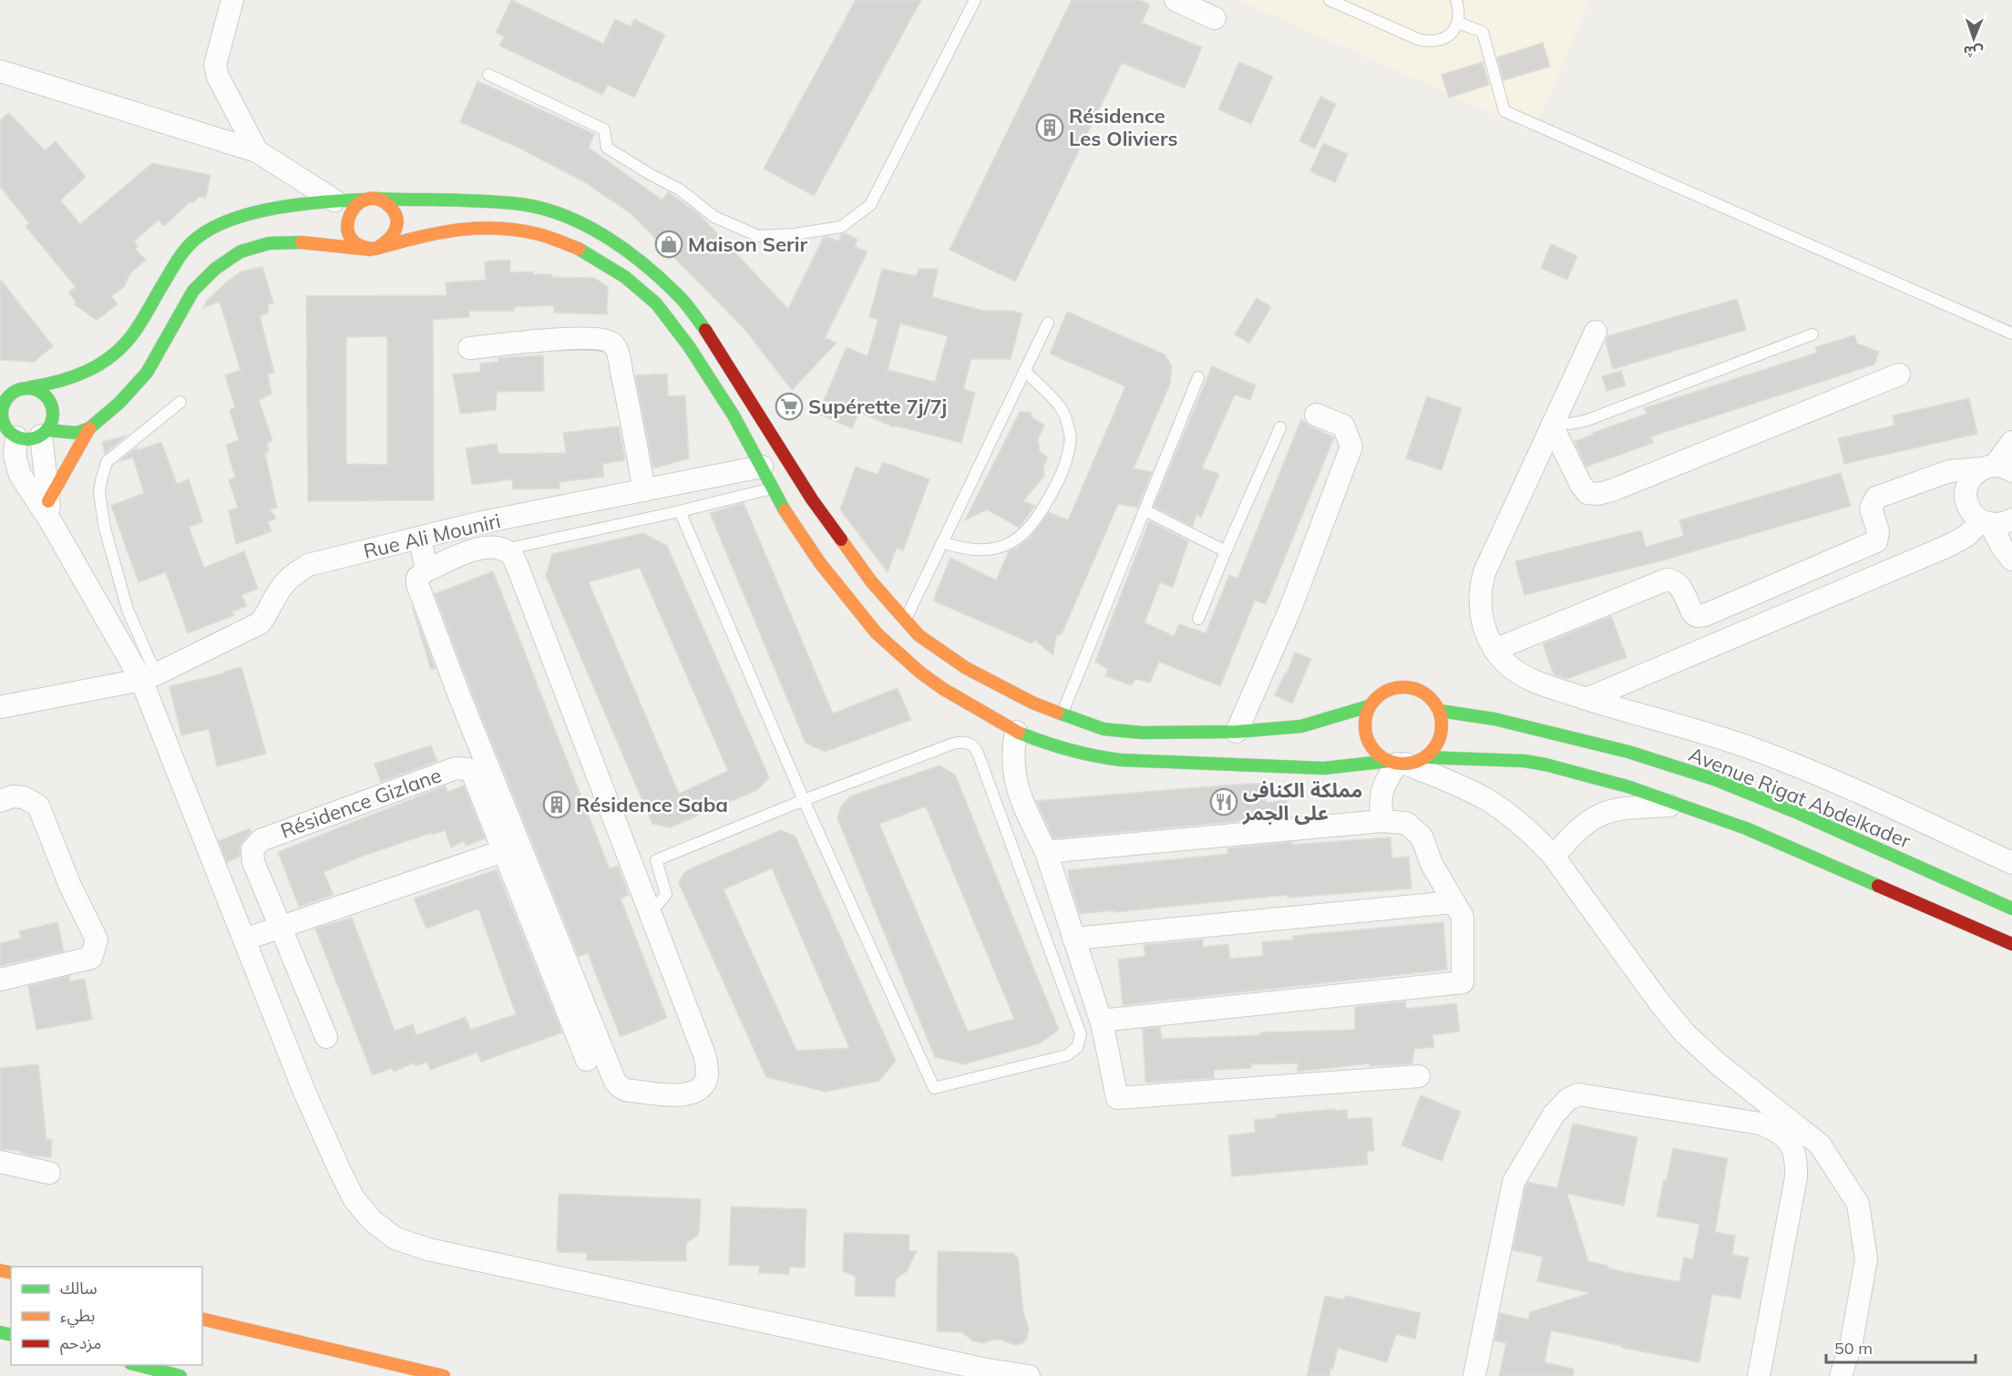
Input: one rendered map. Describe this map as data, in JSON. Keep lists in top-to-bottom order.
{
  "streets": {
    "main road": ["Avenue Rigat Abdelkader"],
    "street": ["Rue Ali Mouniri", "Résidence Gizlane"]
  },
  "places": {
    "building": ["Résidence Les Oliviers", "Résidence Saba"],
    "shop": ["Maison Serir"],
    "supermarket": ["Supérette 7j/7j"],
    "restaurant": ["مملكة الكنافى على الجمر"]
  },
  "legend": ["سالك", "بطيء", "مزدحم"],
  "scale_bar": "50 m",
  "north": "bottom"
}
